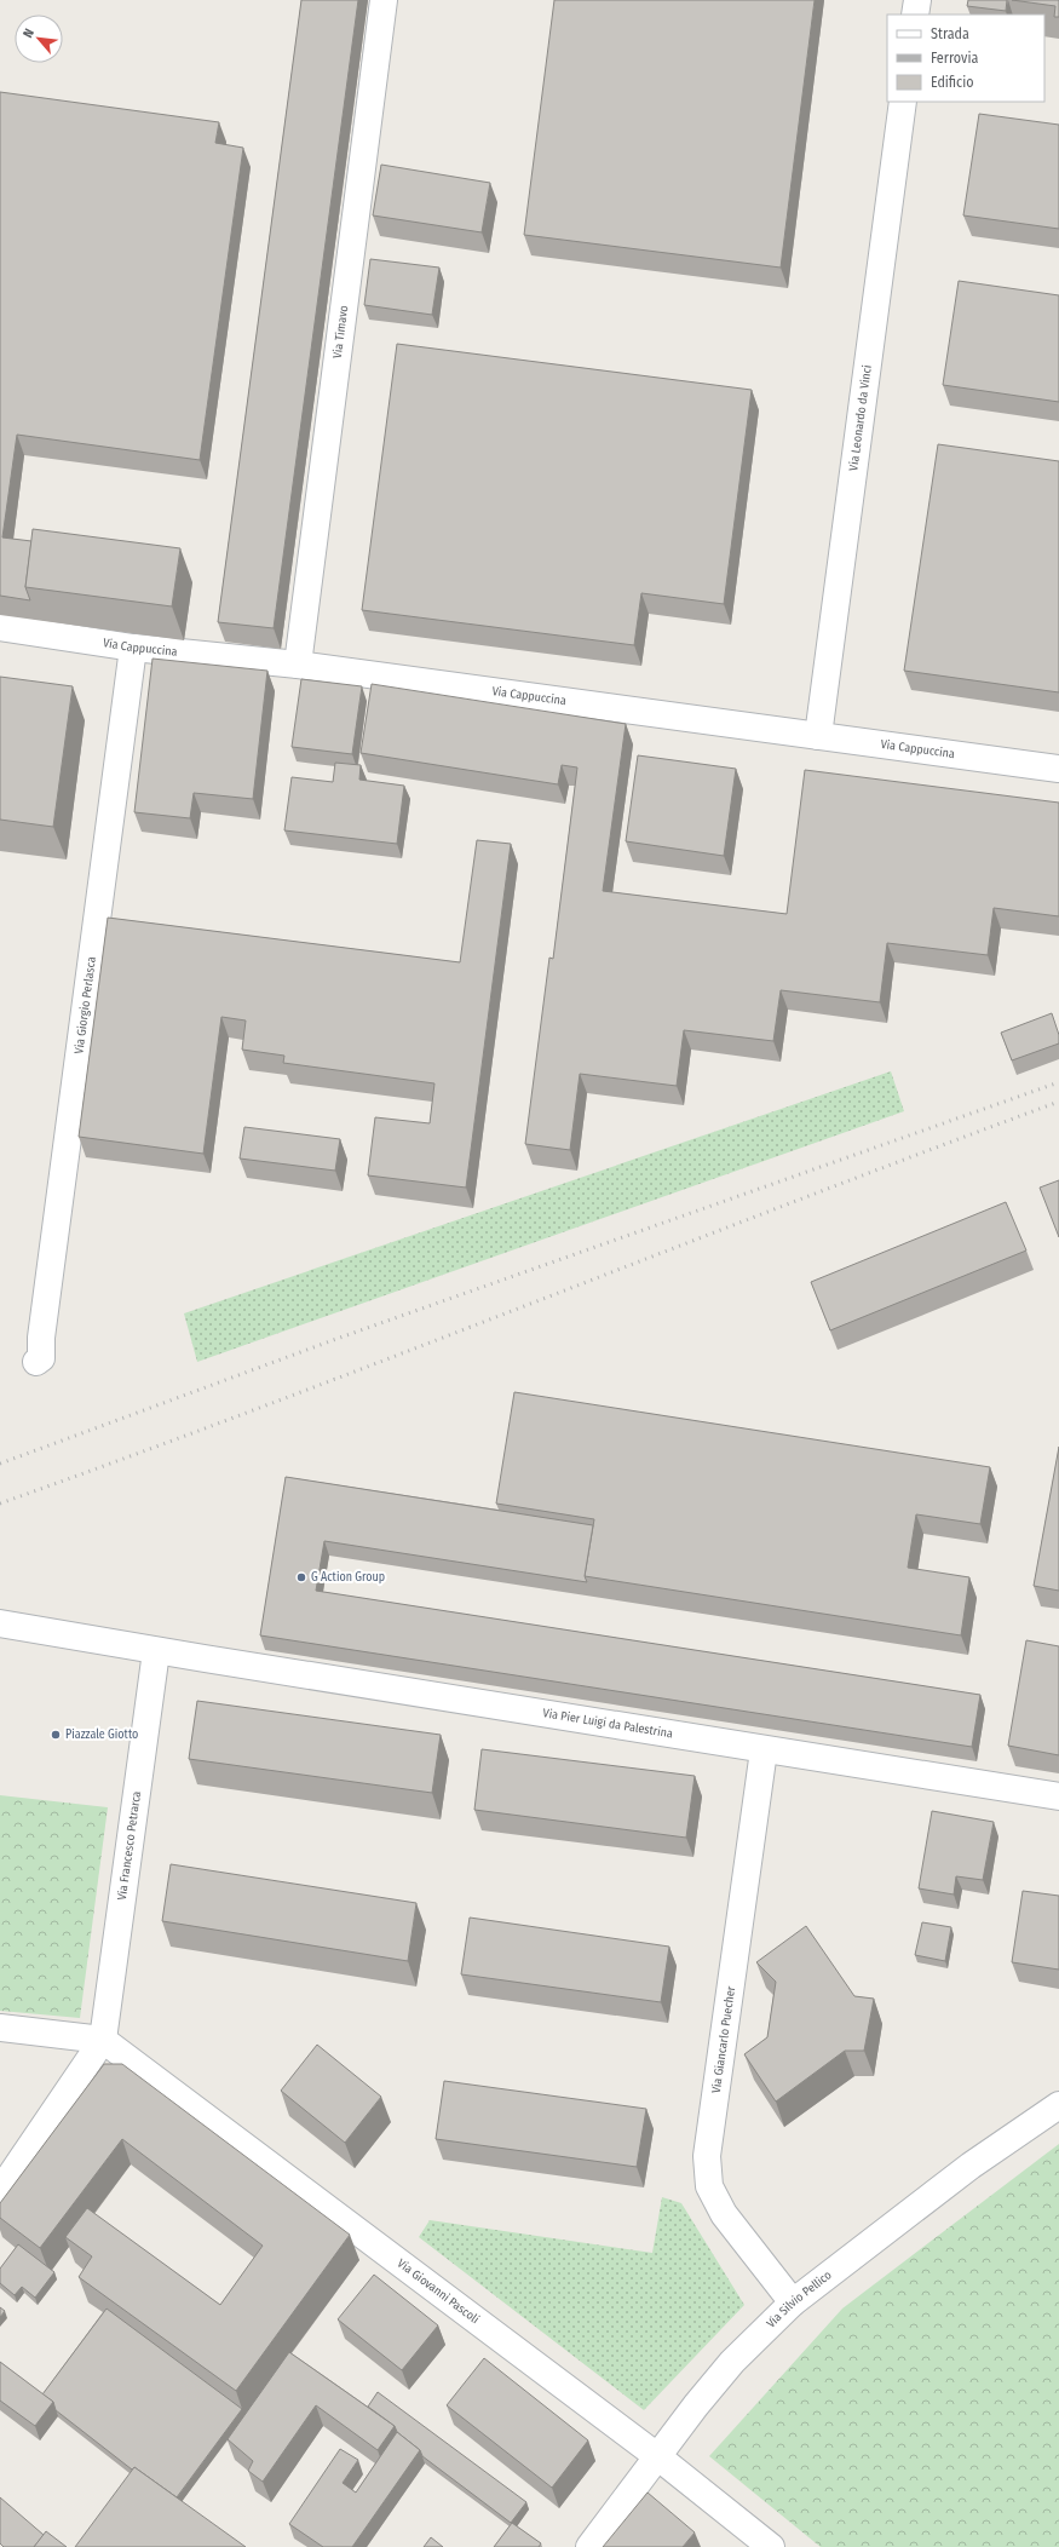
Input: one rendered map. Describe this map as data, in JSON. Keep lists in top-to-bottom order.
{
  "streets": {
    "street": [
      "Via Timavo",
      "Via Leonardo da Vinci",
      "Via Cappuccina",
      "Via Giorgio Perlasca",
      "Via Pier Luigi da Palestrina",
      "Via Francesco Petrarca",
      "Via Giancarlo Puecher",
      "Via Giovanni Pascoli",
      "Via Silvio Pellico"
    ]
  },
  "crossings": [
    ["Via Timavo", "Via Cappuccina"],
    ["Via Leonardo da Vinci", "Via Cappuccina"],
    ["Via Cappuccina", "Via Giorgio Perlasca"],
    ["Via Pier Luigi da Palestrina", "Via Francesco Petrarca"],
    ["Via Pier Luigi da Palestrina", "Via Giancarlo Puecher"],
    ["Via Francesco Petrarca", "Via Giovanni Pascoli"],
    ["Via Giancarlo Puecher", "Via Silvio Pellico"],
    ["Via Giovanni Pascoli", "Via Silvio Pellico"]
  ],
  "places": ["G Action Group", "Piazzale Giotto"],
  "legend": ["Strada", "Ferrovia", "Edificio"],
  "north": "top left"
}
